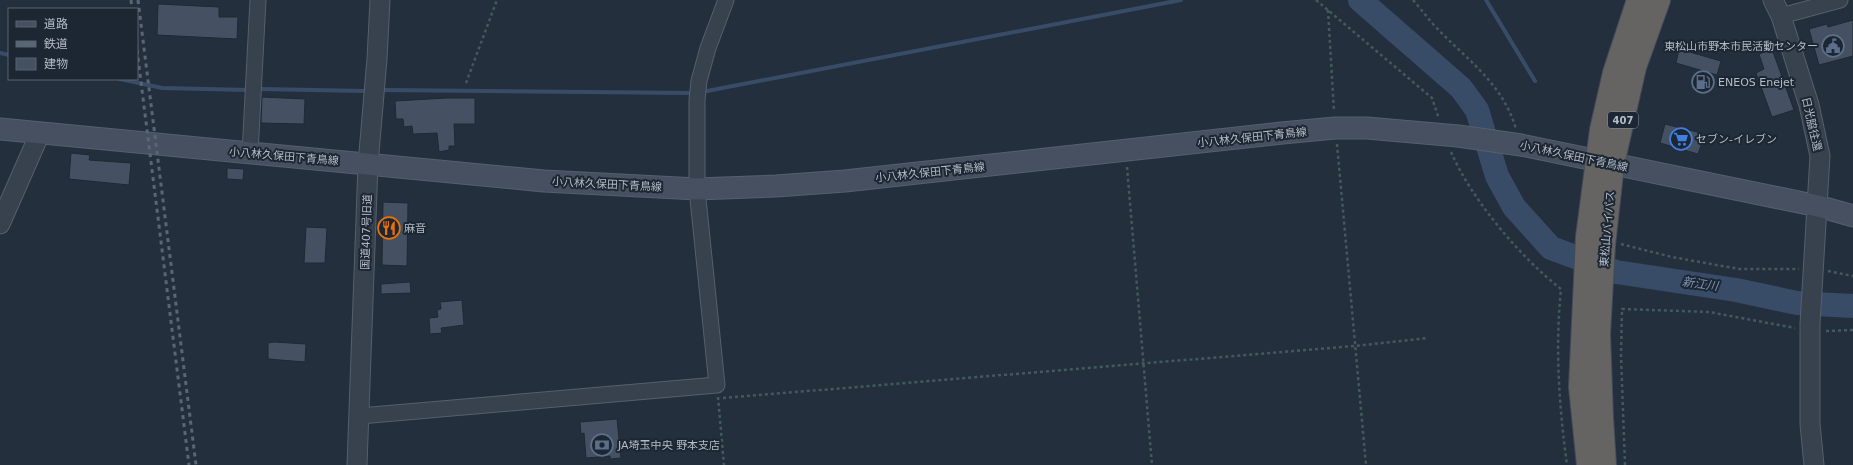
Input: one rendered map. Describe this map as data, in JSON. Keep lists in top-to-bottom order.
{
  "streets": {
    "highway": ["407", "東松山バイパス"],
    "main road": ["小八林久保田下青鳥線"],
    "street": ["日光脇往還", "国道407号旧道"]
  },
  "crossings": [
    ["日光脇往還", "小八林久保田下青鳥線"],
    ["小八林久保田下青鳥線", "東松山バイパス"],
    ["小八林久保田下青鳥線", "国道407号旧道"]
  ],
  "water": ["新江川"],
  "places": {
    "public building": ["東松山市野本市民活動センター"],
    "fuel station": ["ENEOS Enejet"],
    "supermarket": ["セブン-イレブン"],
    "restaurant": ["麻音"],
    "bank": ["JA埼玉中央 野本支店"]
  },
  "legend": ["道路", "鉄道", "建物"]
}
